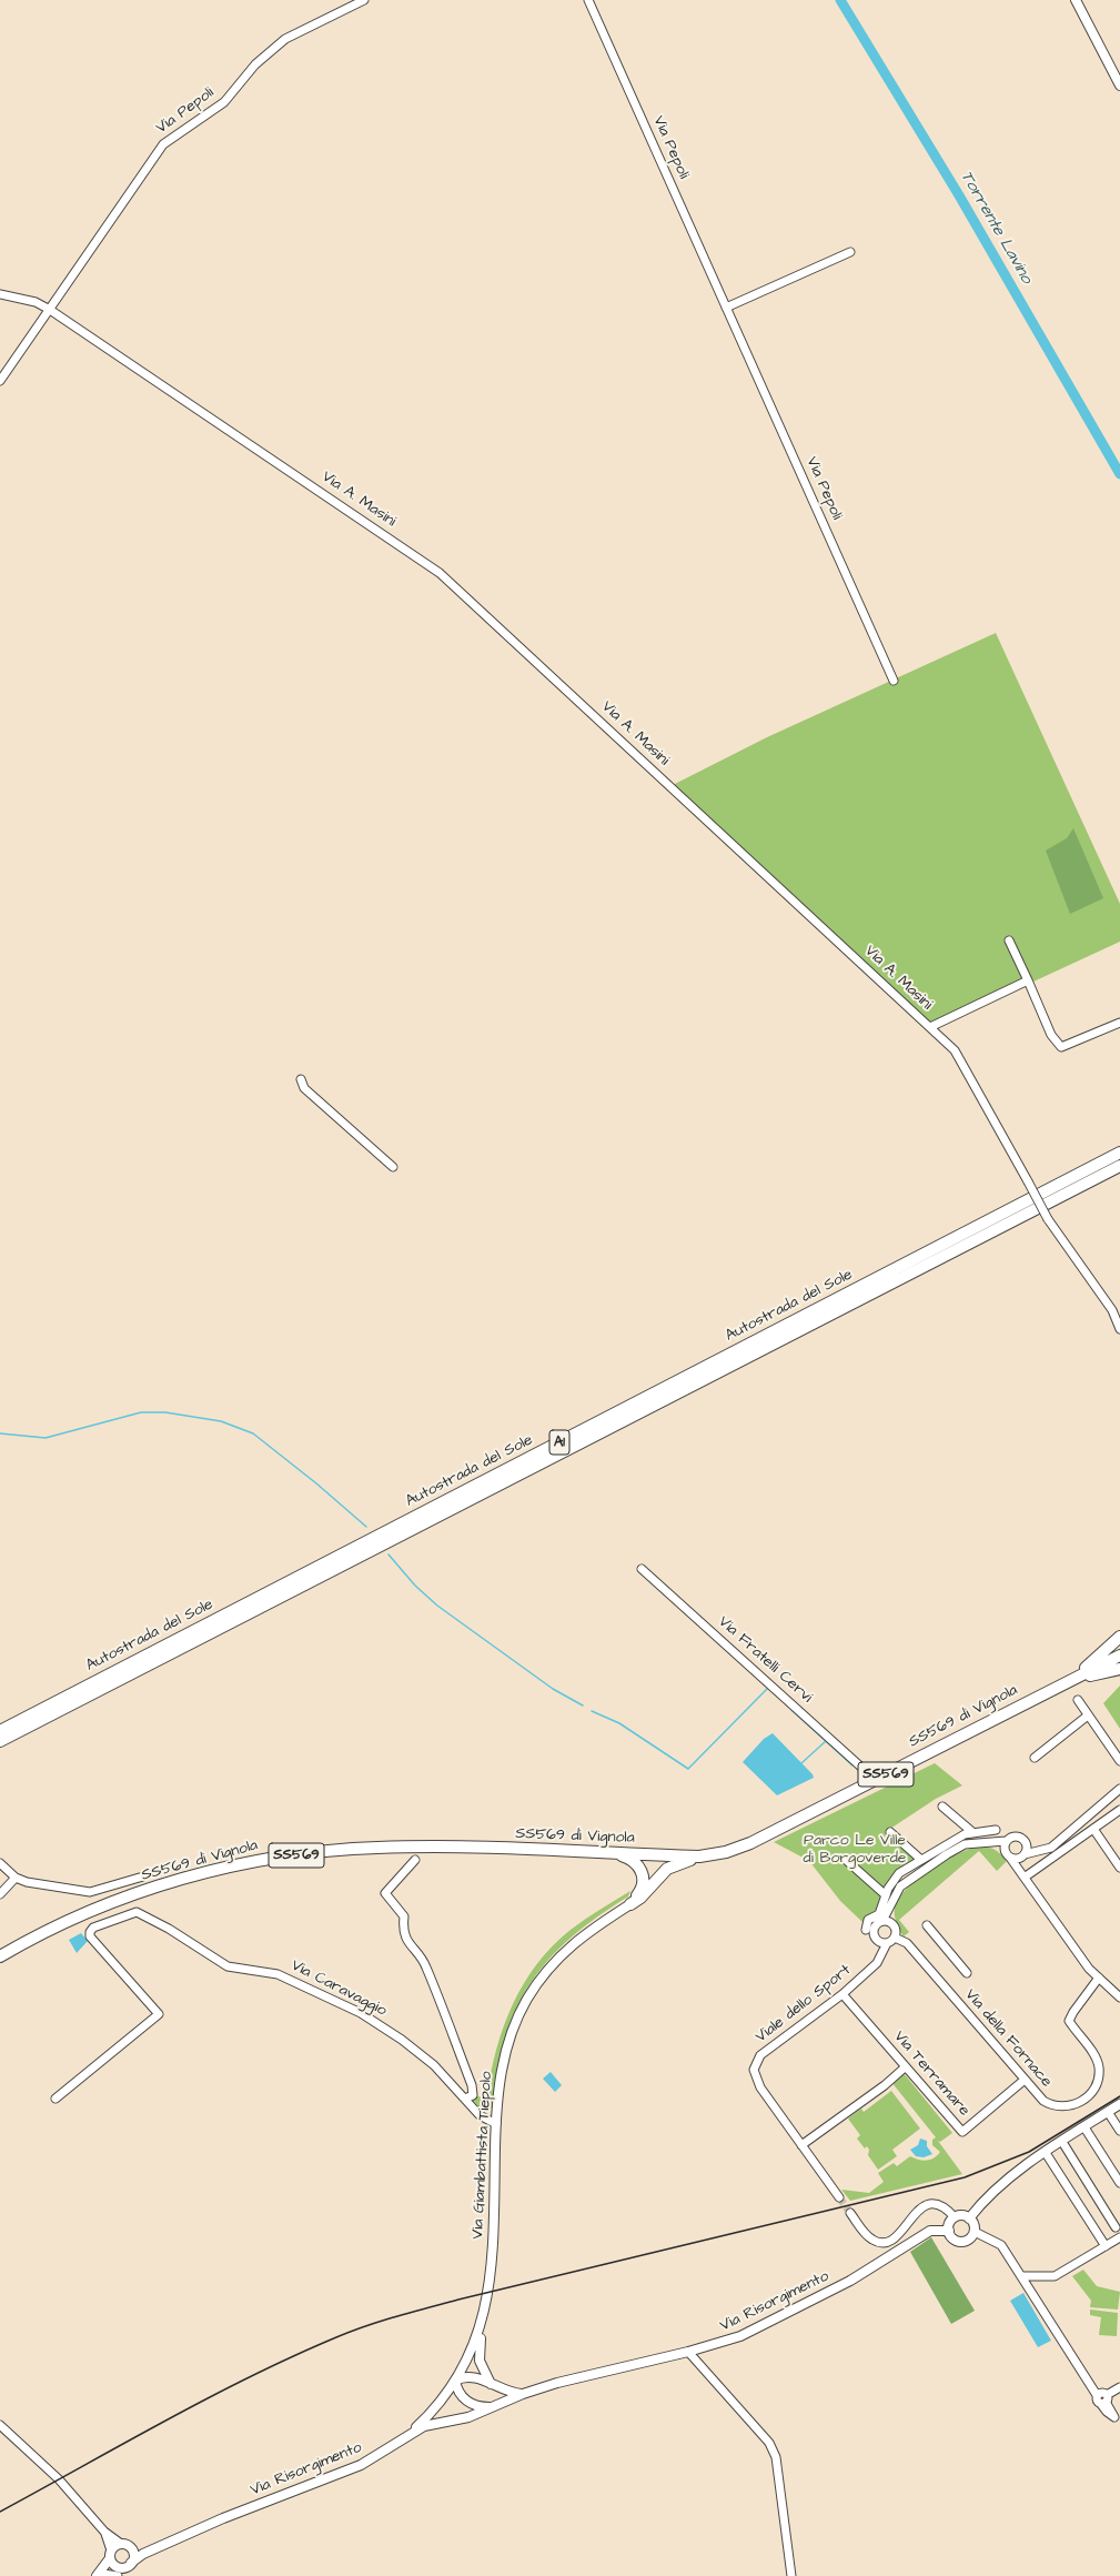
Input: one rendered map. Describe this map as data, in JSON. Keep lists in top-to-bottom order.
{
  "streets": {
    "highway": [
      "Autostrada del Sole",
      "A1",
      "SS569 di Vignola",
      "SS569"
    ],
    "main road": ["Via Giambattista Tiepolo", "Via Risorgimento"],
    "street": [
      "Via Pepoli",
      "Via A. Masini",
      "Via Fratelli Cervi",
      "Via Caravaggio",
      "Viale dello Sport",
      "Via della Fornace",
      "Via Terramare"
    ]
  },
  "crossings": [
    ["Via Pepoli", "Via A. Masini"],
    ["SS569 di Vignola", "SS569"],
    ["SS569", "Via Giambattista Tiepolo"],
    ["Via Caravaggio", "Via Giambattista Tiepolo"],
    ["Viale dello Sport", "Via della Fornace"],
    ["Viale dello Sport", "Via Terramare"],
    ["Via della Fornace", "Via Terramare"],
    ["Via Giambattista Tiepolo", "Via Risorgimento"]
  ],
  "water": ["Torrente Lavino"],
  "parks": ["Parco Le Ville di Borgoverde"]
}
